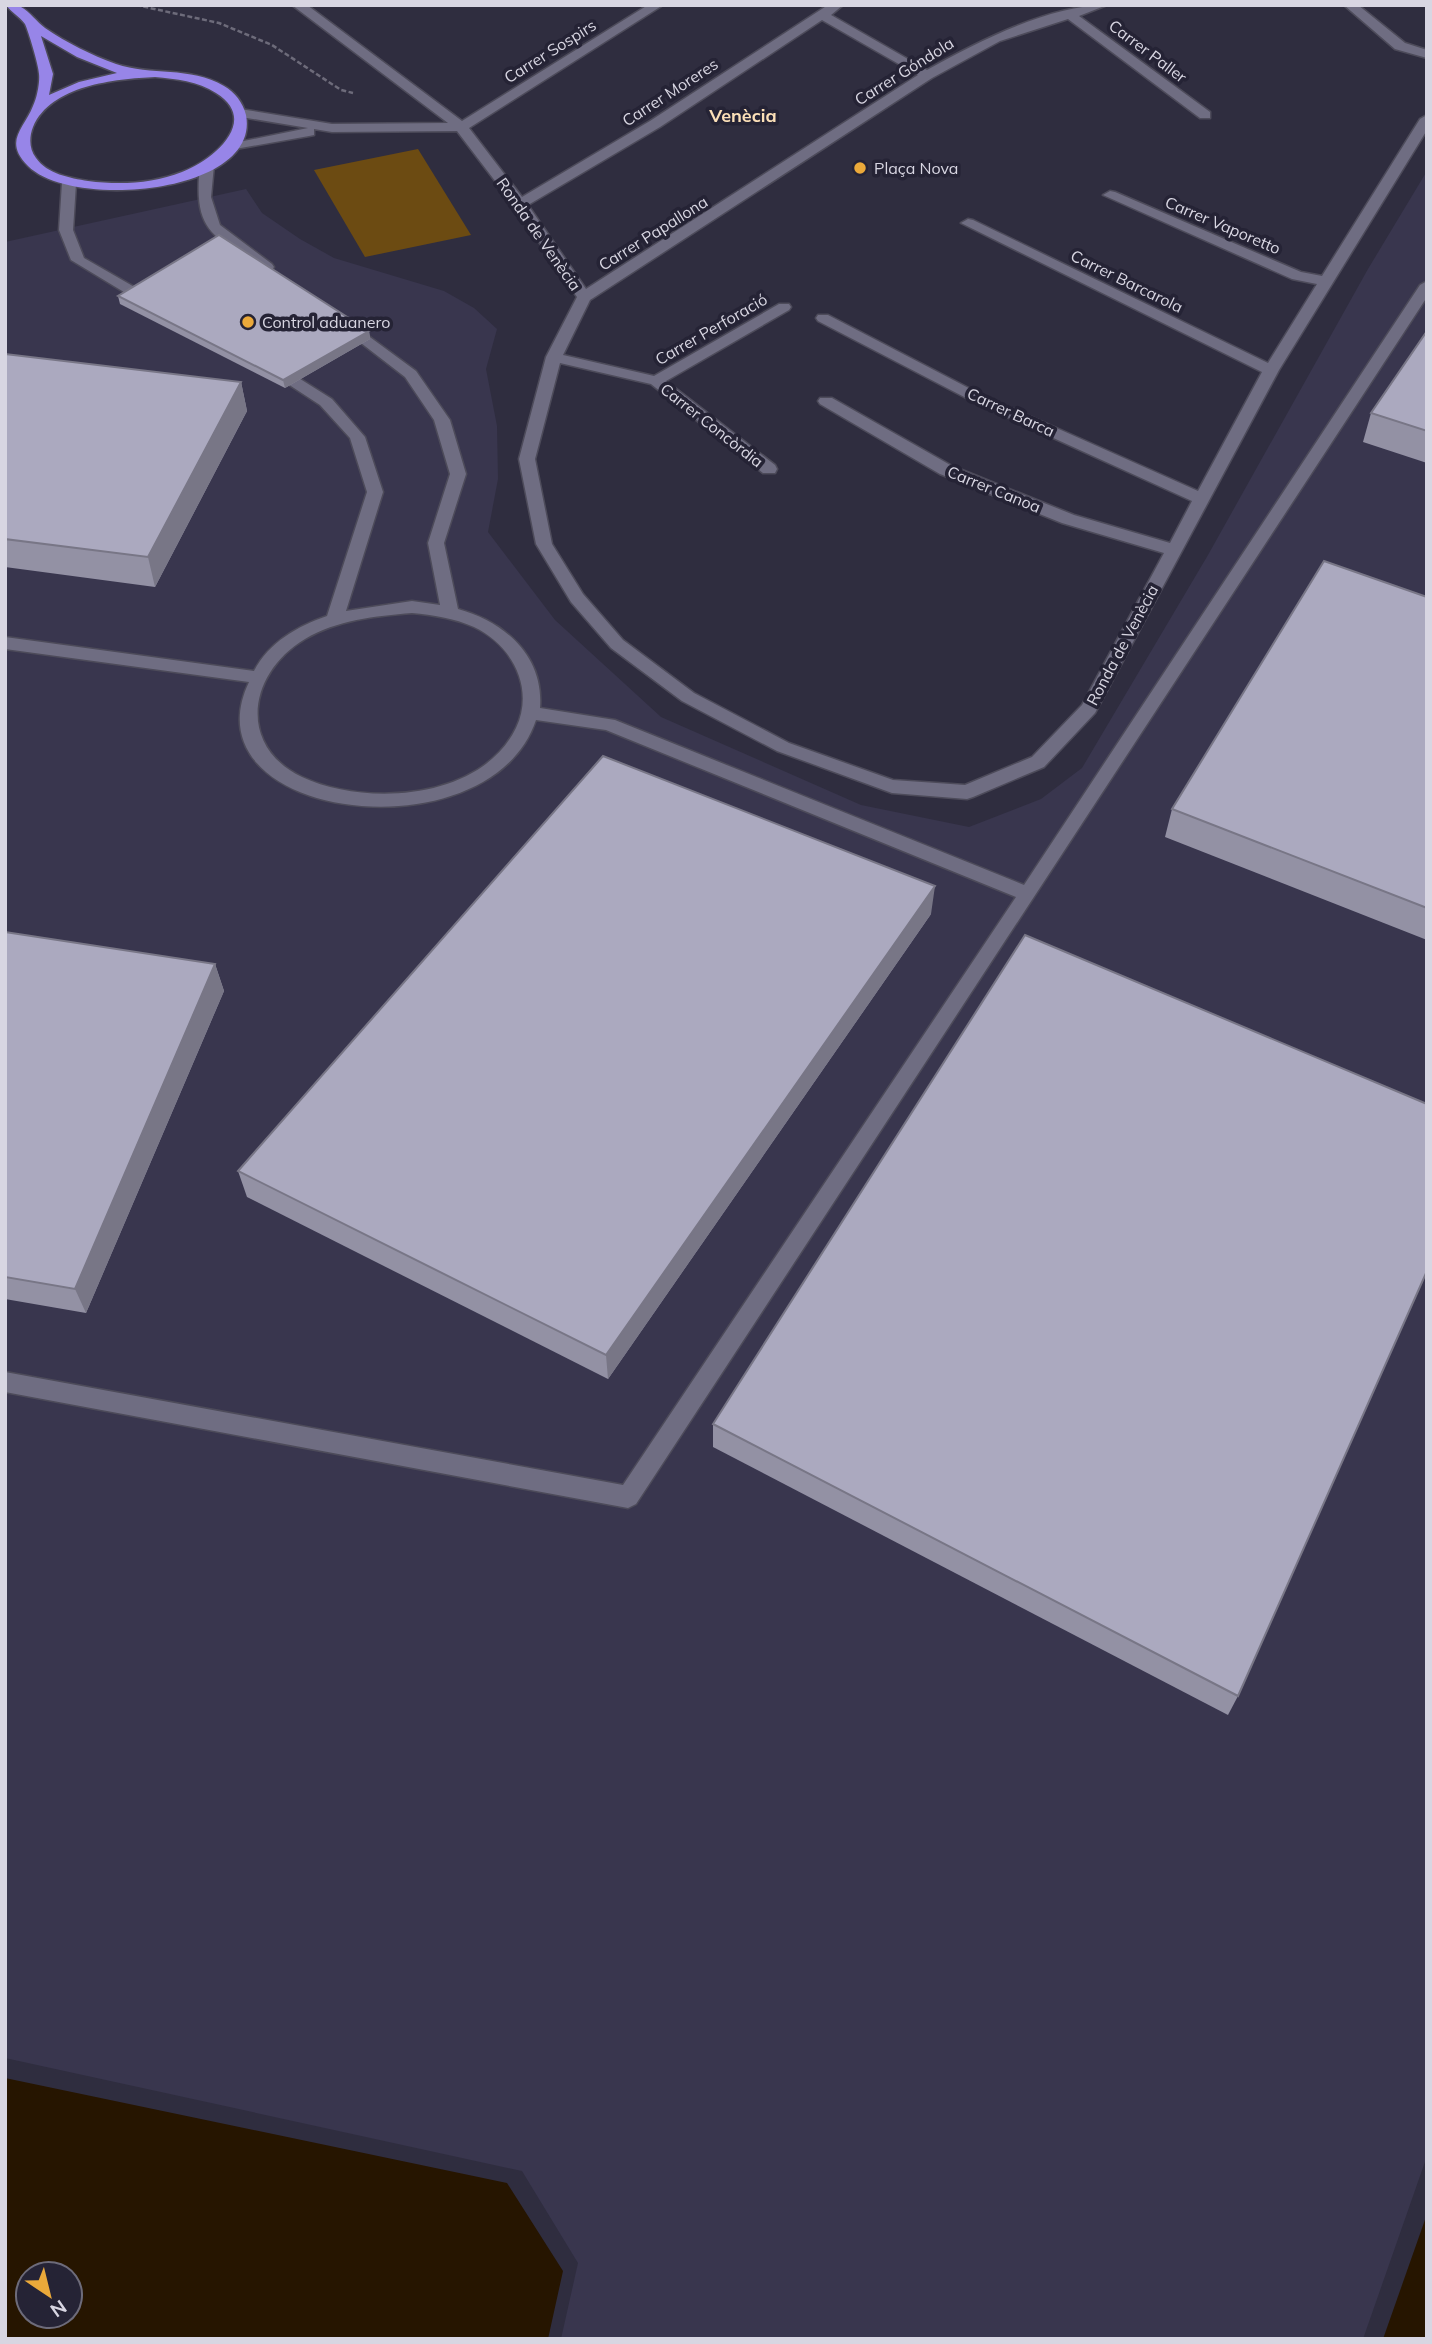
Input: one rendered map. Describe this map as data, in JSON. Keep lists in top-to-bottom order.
{
  "streets": {
    "street": [
      "Carrer Sospirs",
      "Carrer Paller",
      "Carrer Góndola",
      "Carrer Moreres",
      "Carrer Vaporetto",
      "Carrer Papallona",
      "Ronda de Venècia",
      "Carrer Barcarola",
      "Carrer Perforació",
      "Carrer Barca",
      "Carrer Concòrdia",
      "Carrer Canoa"
    ]
  },
  "crossings": [
    ["Carrer Sospirs", "Ronda de Venècia"],
    ["Carrer Paller", "Carrer Góndola"],
    ["Carrer Góndola", "Carrer Papallona"],
    ["Carrer Moreres", "Ronda de Venècia"],
    ["Carrer Vaporetto", "Ronda de Venècia"],
    ["Carrer Papallona", "Ronda de Venècia"],
    ["Ronda de Venècia", "Carrer Barcarola"],
    ["Ronda de Venècia", "Carrer Barca"],
    ["Ronda de Venècia", "Carrer Canoa"],
    ["Carrer Perforació", "Carrer Concòrdia"]
  ],
  "districts": ["Venècia"],
  "places": ["Plaça Nova", "Control aduanero"],
  "north": "bottom right"
}
